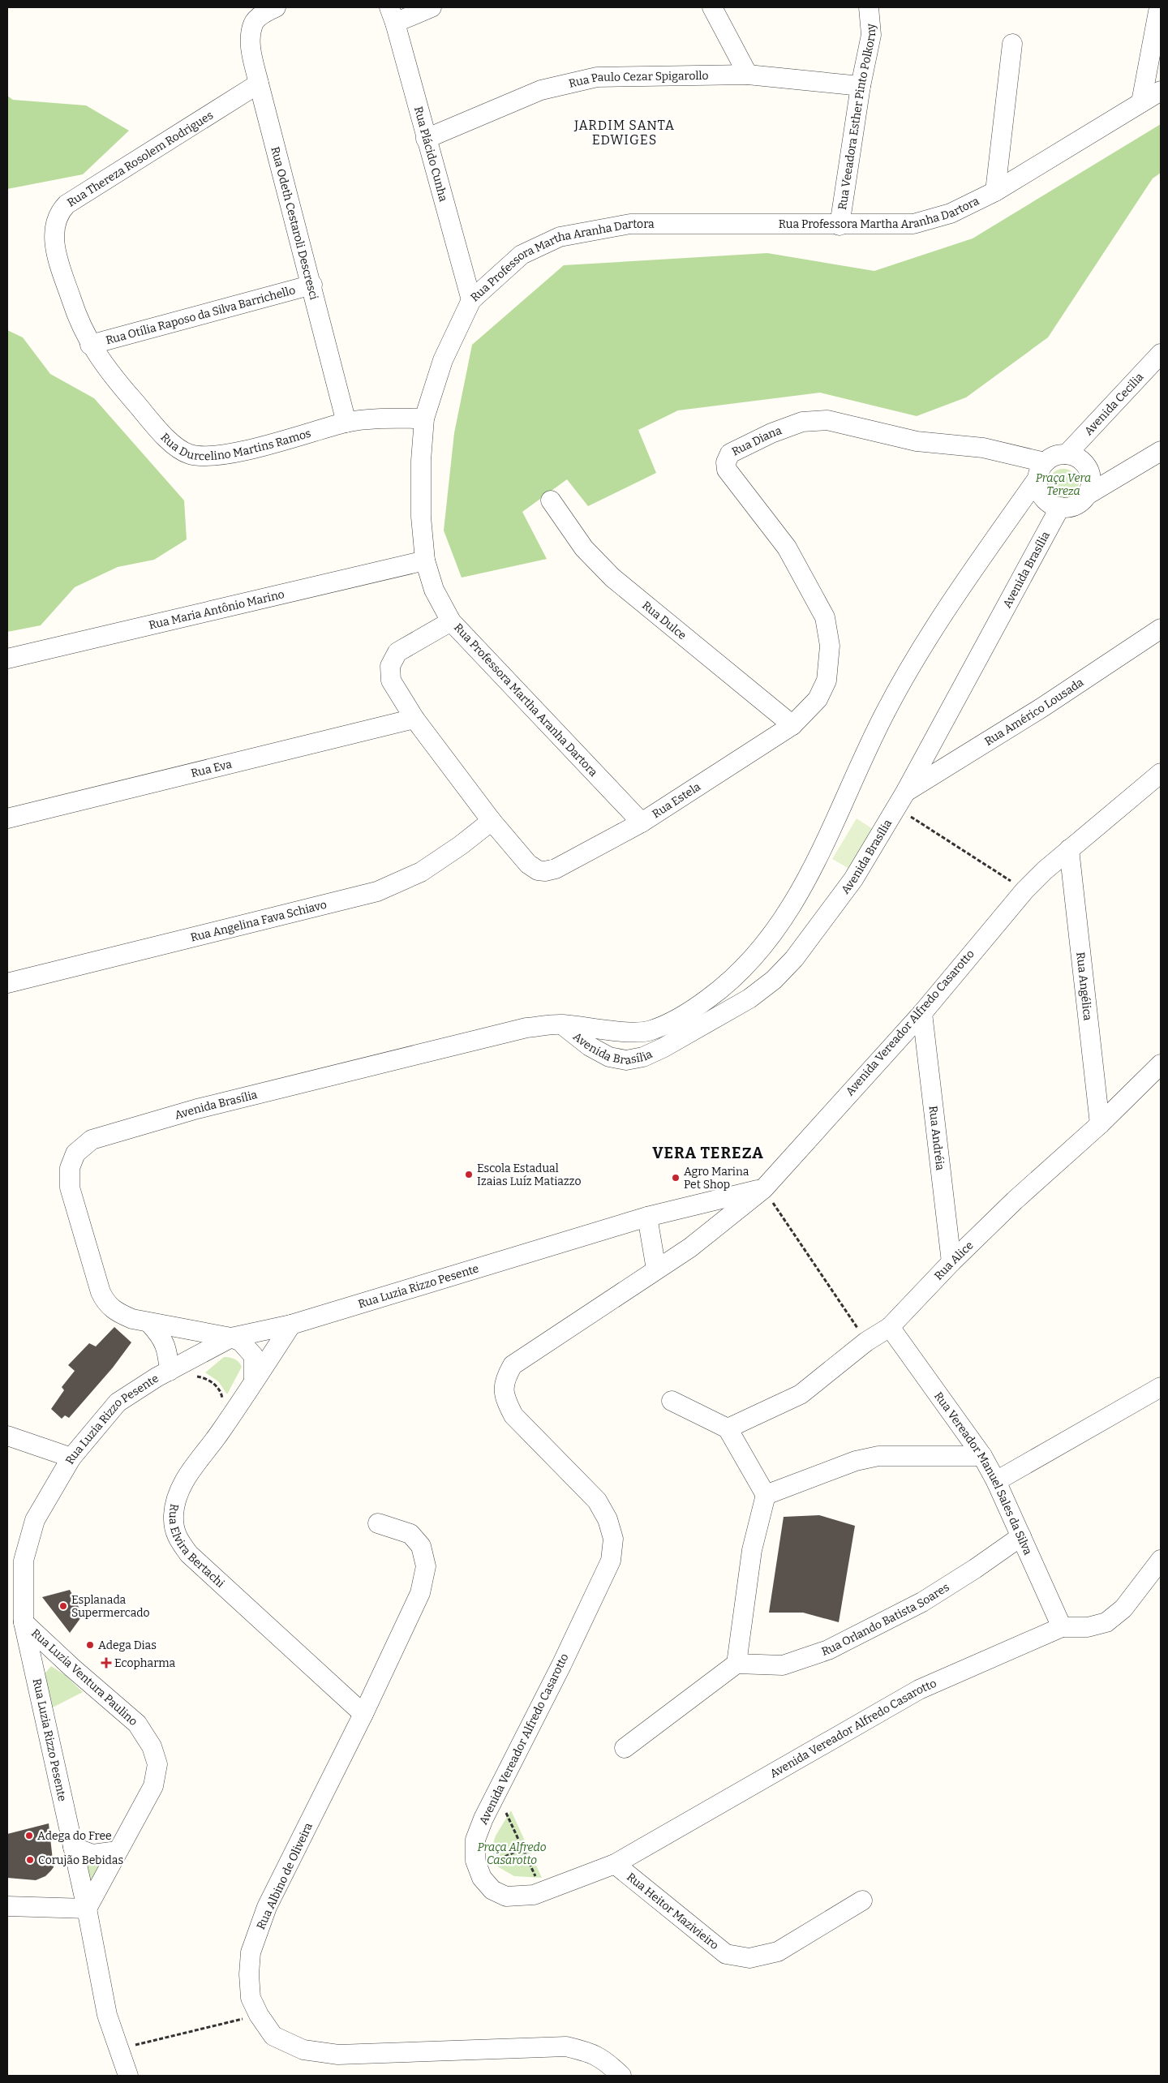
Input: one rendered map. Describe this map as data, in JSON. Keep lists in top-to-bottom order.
{
  "streets": {
    "street": [
      "Rua Paulo Cezar Spigarollo",
      "Rua Veeadora Esther Pinto Polkorny",
      "Rua Plácido Cunha",
      "Rua Thereza Rosolem Rodrigues",
      "Rua Professora Martha Aranha Dartora",
      "Rua Odeth Cestaroli Descresci",
      "Rua Otília Raposo da Silva Barrichello",
      "Avenida Cecilia",
      "Rua Durcelino Martins Ramos",
      "Rua Diana",
      "Avenida Brasília",
      "Rua Maria Antônio Marino",
      "Rua Dulce",
      "Rua Américo Lousada",
      "Rua Eva",
      "Rua Estela",
      "Rua Angelina Fava Schiavo",
      "Rua Angélica",
      "Avenida Vereador Alfredo Casarotto",
      "Rua Andréia",
      "Rua Alice",
      "Rua Luzia Rizzo Pesente",
      "Rua Vereador Manuel Sales da Silva",
      "Rua Elvira Bertachi",
      "Rua Orlando Batista Soares",
      "Rua Luzia Ventura Paulino",
      "Rua Albino de Oliveira",
      "Rua Heitor Mazivieiro"
    ]
  },
  "crossings": [
    ["Rua Paulo Cezar Spigarollo", "Rua Veeadora Esther Pinto Polkorny"],
    ["Rua Paulo Cezar Spigarollo", "Rua Plácido Cunha"],
    ["Rua Veeadora Esther Pinto Polkorny", "Rua Professora Martha Aranha Dartora"],
    ["Rua Plácido Cunha", "Rua Professora Martha Aranha Dartora"],
    ["Rua Thereza Rosolem Rodrigues", "Rua Odeth Cestaroli Descresci"],
    ["Rua Thereza Rosolem Rodrigues", "Rua Otília Raposo da Silva Barrichello"],
    ["Rua Thereza Rosolem Rodrigues", "Rua Durcelino Martins Ramos"],
    ["Rua Professora Martha Aranha Dartora", "Rua Durcelino Martins Ramos"],
    ["Rua Professora Martha Aranha Dartora", "Rua Maria Antônio Marino"],
    ["Rua Professora Martha Aranha Dartora", "Rua Estela"],
    ["Rua Odeth Cestaroli Descresci", "Rua Otília Raposo da Silva Barrichello"],
    ["Rua Odeth Cestaroli Descresci", "Rua Durcelino Martins Ramos"],
    ["Rua Otília Raposo da Silva Barrichello", "Rua Durcelino Martins Ramos"],
    ["Avenida Cecilia", "Rua Diana"],
    ["Avenida Cecilia", "Avenida Brasília"],
    ["Rua Diana", "Avenida Brasília"],
    ["Rua Diana", "Rua Dulce"],
    ["Rua Diana", "Rua Estela"],
    ["Avenida Brasília", "Rua Américo Lousada"],
    ["Avenida Brasília", "Rua Luzia Rizzo Pesente"],
    ["Rua Dulce", "Rua Estela"],
    ["Rua Estela", "Rua Angelina Fava Schiavo"],
    ["Rua Angélica", "Avenida Vereador Alfredo Casarotto"],
    ["Rua Angélica", "Rua Alice"],
    ["Avenida Vereador Alfredo Casarotto", "Rua Andréia"],
    ["Avenida Vereador Alfredo Casarotto", "Rua Luzia Rizzo Pesente"],
    ["Avenida Vereador Alfredo Casarotto", "Rua Vereador Manuel Sales da Silva"],
    ["Avenida Vereador Alfredo Casarotto", "Rua Heitor Mazivieiro"],
    ["Rua Andréia", "Rua Alice"],
    ["Rua Alice", "Rua Vereador Manuel Sales da Silva"],
    ["Rua Luzia Rizzo Pesente", "Rua Elvira Bertachi"],
    ["Rua Luzia Rizzo Pesente", "Rua Luzia Ventura Paulino"],
    ["Rua Vereador Manuel Sales da Silva", "Rua Orlando Batista Soares"],
    ["Rua Elvira Bertachi", "Rua Albino de Oliveira"]
  ],
  "districts": ["JARDIM SANTA EDWIGES", "VERA TEREZA"],
  "parks": ["Praça Vera Tereza", "Praça Alfredo Casarotto"],
  "places": {
    "other": [
      "Escola Estadual Izaias Luíz Matiazzo",
      "Agro Marina Pet Shop",
      "Esplanada Supermercado",
      "Adega Dias",
      "Adega do Free",
      "Corujão Bebidas"
    ],
    "health": ["Ecopharma"]
  }
}
